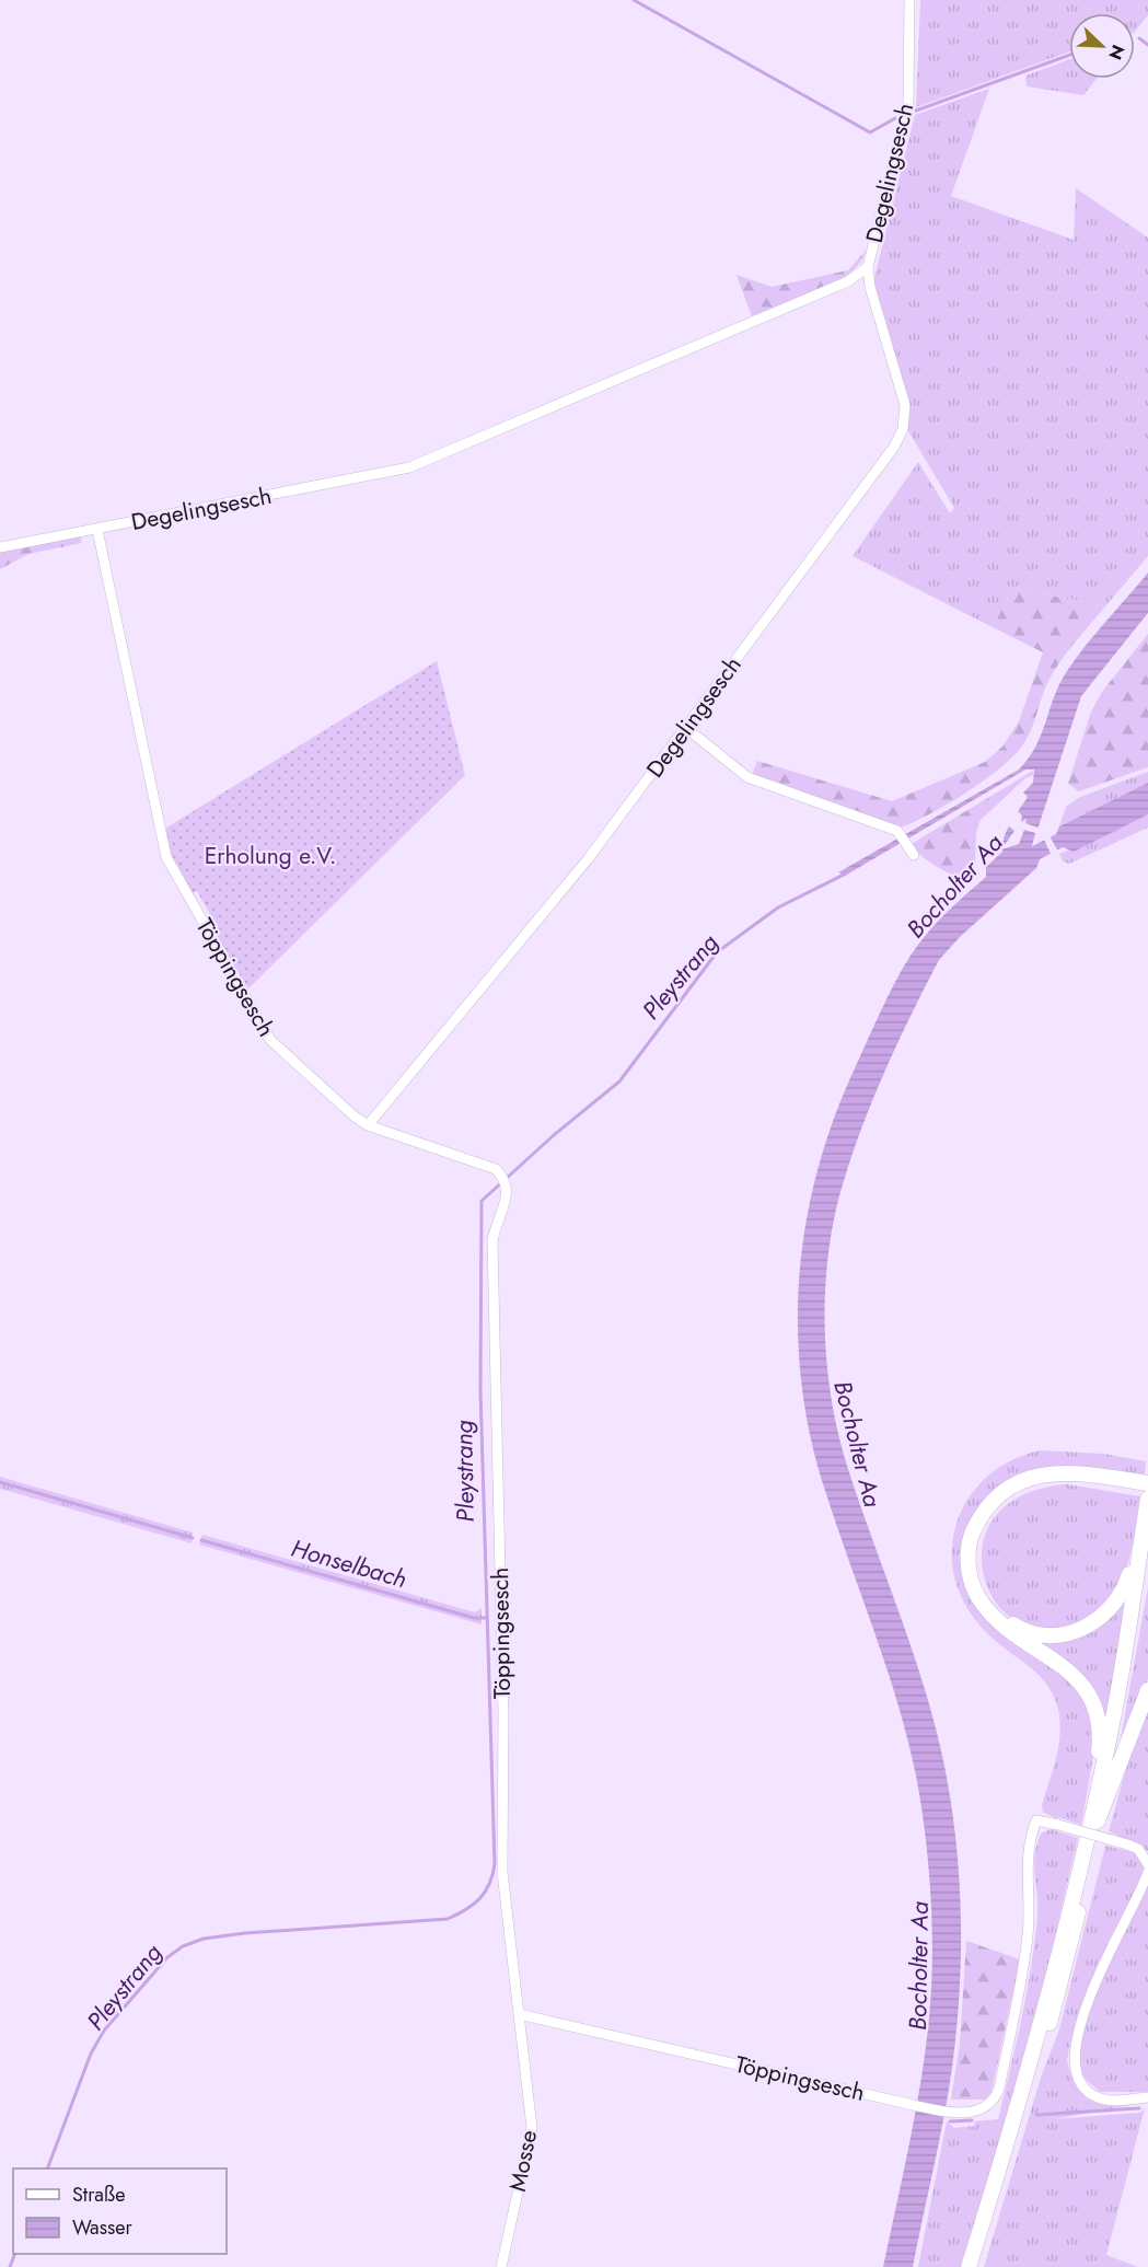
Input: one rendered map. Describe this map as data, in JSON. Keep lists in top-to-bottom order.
{
  "streets": {
    "street": ["Degelingsesch", "Töppingsesch", "Mosse"]
  },
  "crossings": [
    ["Degelingsesch", "Töppingsesch"],
    ["Töppingsesch", "Mosse"]
  ],
  "water": ["Bocholter Aa", "Pleystrang", "Honselbach"],
  "parks": ["Erholung e.V."],
  "legend": ["Straße", "Wasser"],
  "north": "bottom right"
}
